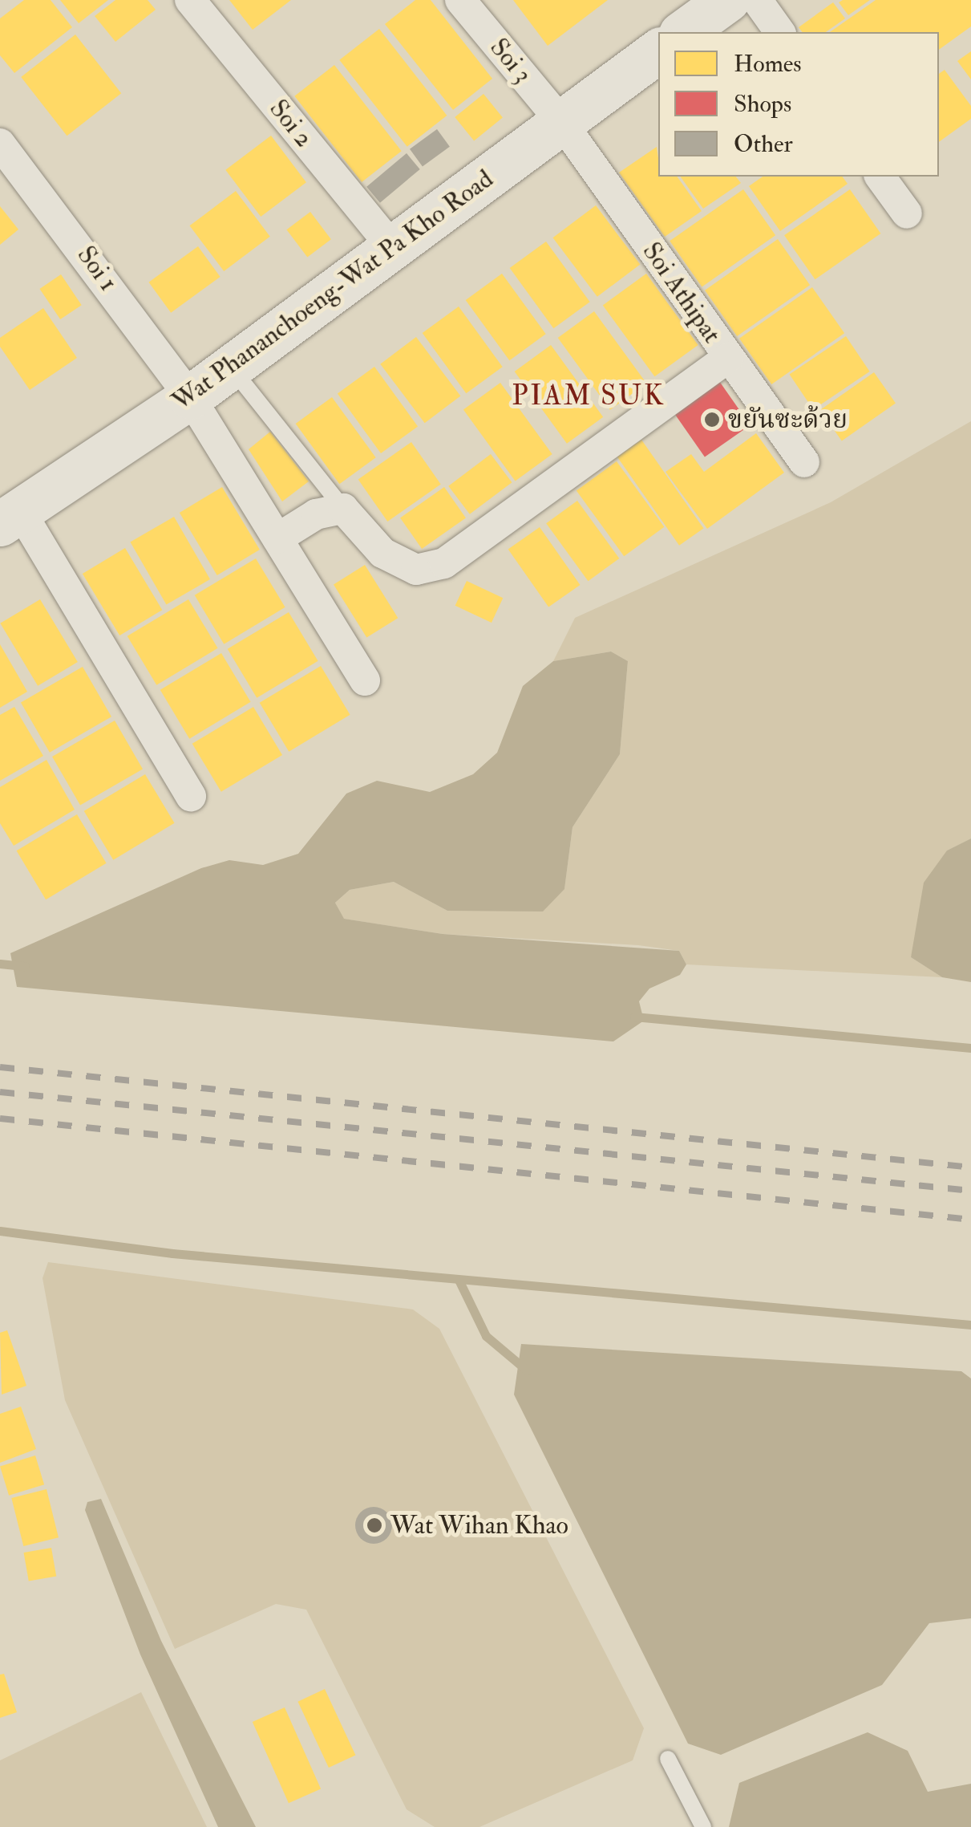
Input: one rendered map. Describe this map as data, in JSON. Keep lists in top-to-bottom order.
{
  "streets": {
    "main road": ["Wat Phananchoeng-Wat Pa Kho Road"],
    "street": [
      "Soi 3",
      "Soi 2",
      "Soi 1",
      "Soi Athipat"
    ]
  },
  "crossings": [
    ["Soi 3", "Wat Phananchoeng-Wat Pa Kho Road"],
    ["Soi 3", "Soi Athipat"],
    ["Soi 2", "Wat Phananchoeng-Wat Pa Kho Road"],
    ["Soi 1", "Wat Phananchoeng-Wat Pa Kho Road"],
    ["Wat Phananchoeng-Wat Pa Kho Road", "Soi Athipat"]
  ],
  "districts": ["PIAM SUK"],
  "places": ["ขยันซะด้วย", "Wat Wihan Khao"],
  "legend": ["Homes", "Shops", "Other"]
}
